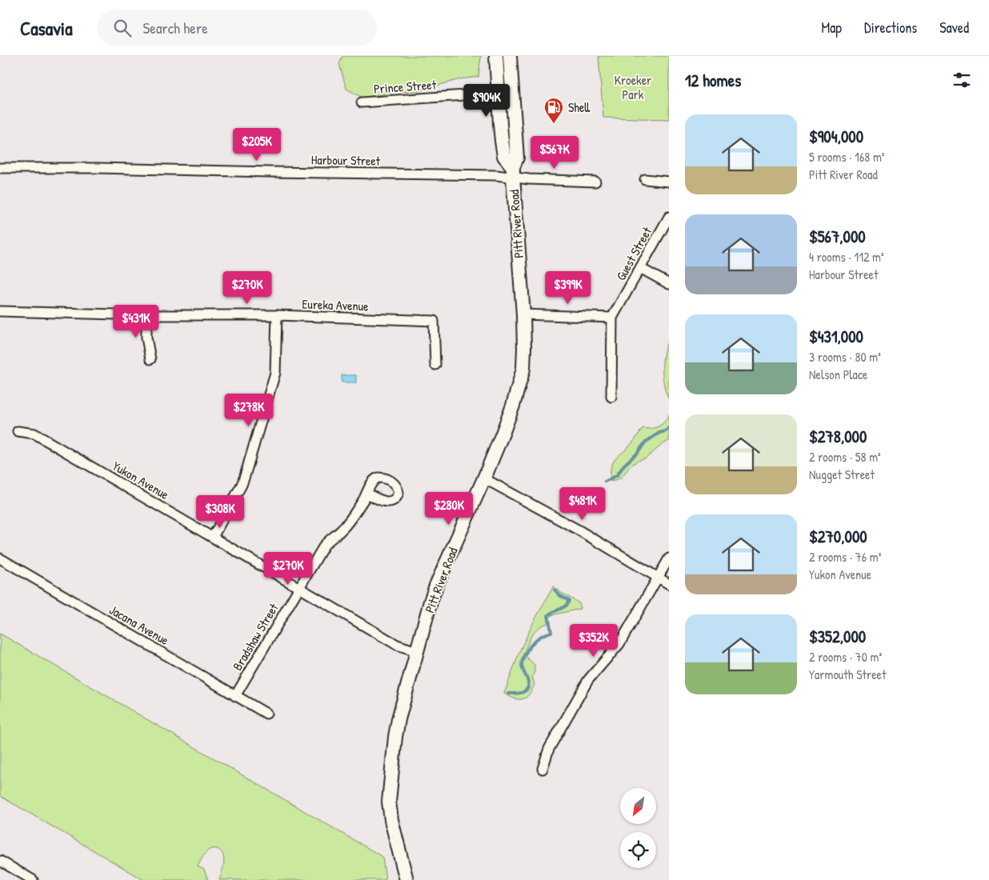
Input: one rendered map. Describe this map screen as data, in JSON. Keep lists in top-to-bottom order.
{
  "streets": {
    "main road": ["Pitt River Road"],
    "street": [
      "Prince Street",
      "Harbour Street",
      "Guest Street",
      "Eureka Avenue",
      "Yukon Avenue",
      "Jacana Avenue",
      "Bradshaw Street"
    ]
  },
  "crossings": [
    ["Prince Street", "Pitt River Road"],
    ["Harbour Street", "Pitt River Road"],
    ["Pitt River Road", "Yukon Avenue"],
    ["Yukon Avenue", "Bradshaw Street"],
    ["Jacana Avenue", "Bradshaw Street"]
  ],
  "parks": ["Kroeker Park"],
  "places": {
    "fuel station": ["Shell"]
  },
  "north": "bottom left",
  "page": {
    "header": "Casavia",
    "search": "Search here",
    "nav": ["Map", "Directions", "Saved"],
    "heading": "12 homes",
    "price": [
      "$904K",
      "$205K",
      "$567K",
      "$270K",
      "$399K",
      "$431K",
      "$278K",
      "$481K",
      "$280K",
      "$308K",
      "$270K",
      "$352K"
    ],
    "list": [
      {
        "name": "$904,000",
        "note": "5 rooms · 168 m² · Pitt River Road"
      },
      {
        "name": "$567,000",
        "note": "4 rooms · 112 m² · Harbour Street"
      },
      {
        "name": "$431,000",
        "note": "3 rooms · 80 m² · Nelson Place"
      },
      {
        "name": "$278,000",
        "note": "2 rooms · 58 m² · Nugget Street"
      },
      {
        "name": "$270,000",
        "note": "2 rooms · 76 m² · Yukon Avenue"
      },
      {
        "name": "$352,000",
        "note": "2 rooms · 70 m² · Yarmouth Street"
      }
    ]
  }
}
